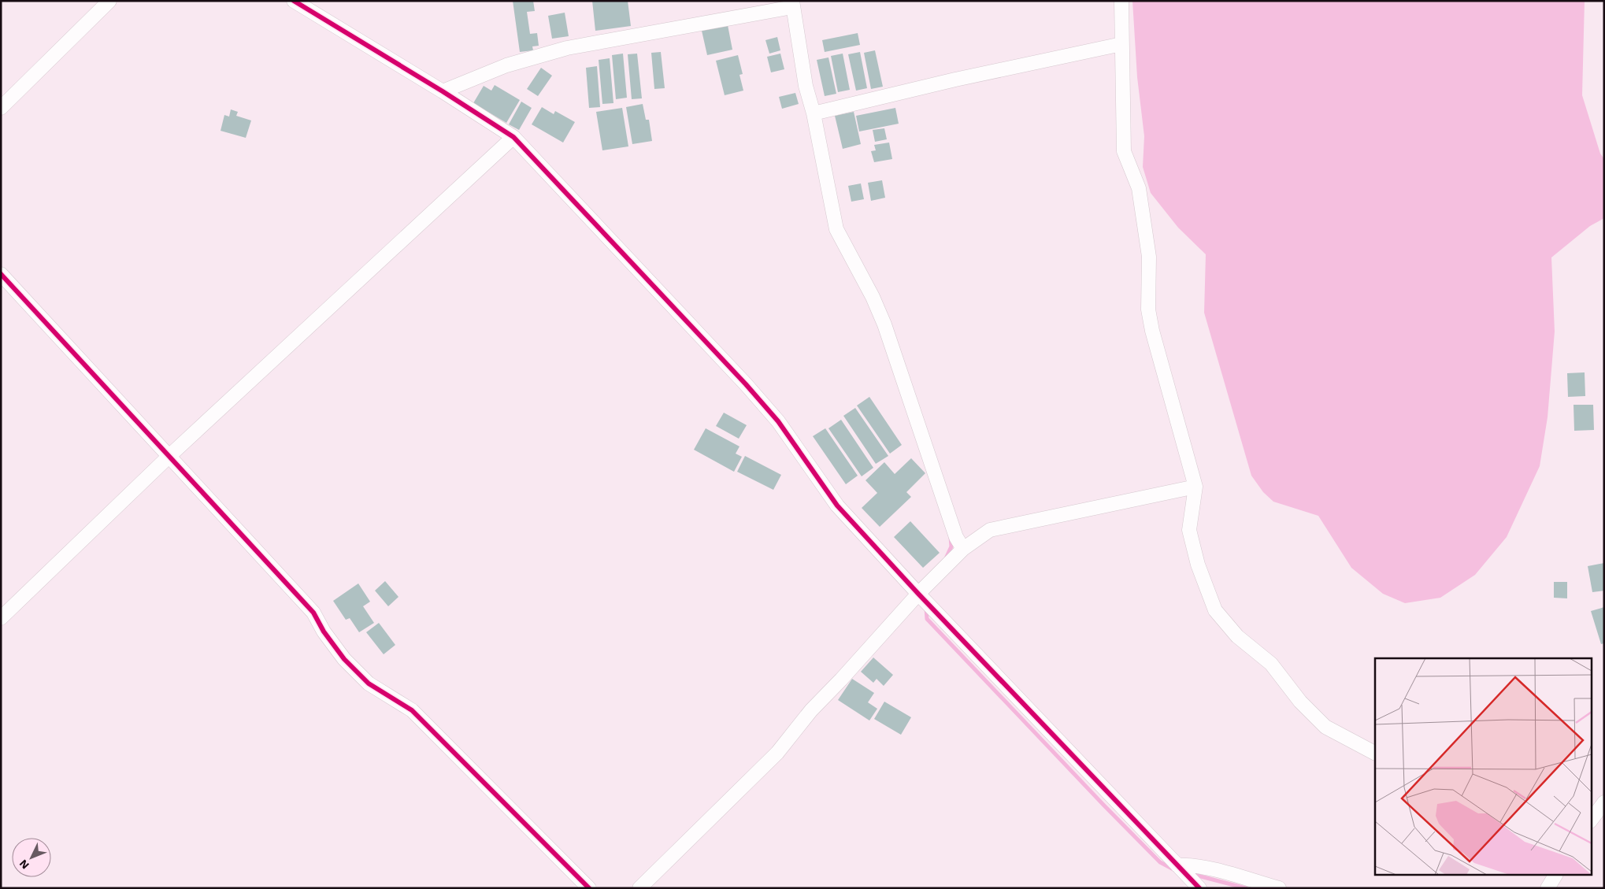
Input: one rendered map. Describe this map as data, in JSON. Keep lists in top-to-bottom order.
{
  "north": "bottom left"
}
